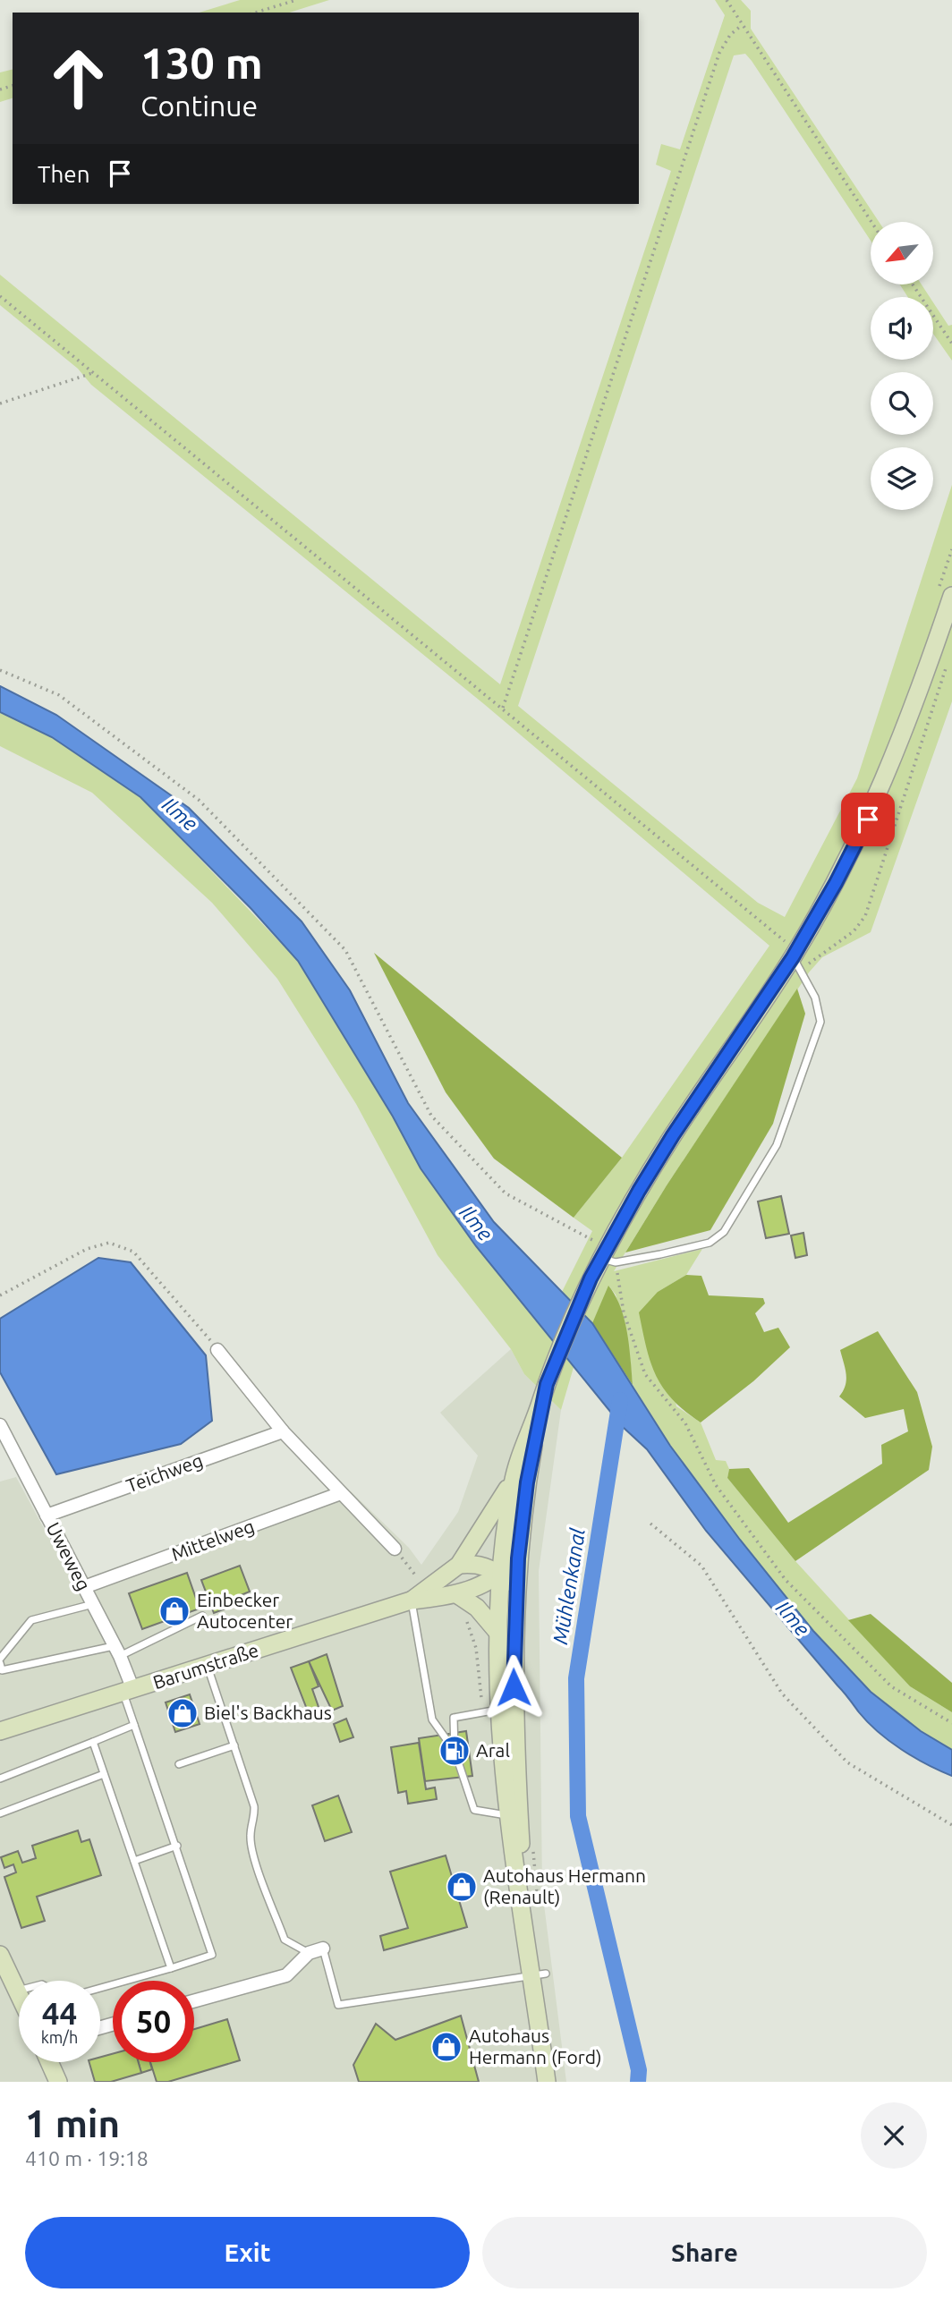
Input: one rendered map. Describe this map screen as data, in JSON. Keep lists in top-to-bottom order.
{
  "streets": {
    "main road": ["Barumstraße"],
    "street": ["Teichweg", "Mittelweg", "Uweweg"]
  },
  "crossings": [
    ["Teichweg", "Uweweg"],
    ["Mittelweg", "Uweweg"],
    ["Uweweg", "Barumstraße"]
  ],
  "water": ["Ilme", "Mühlenkanal"],
  "places": {
    "shop": [
      "Einbecker Autocenter",
      "Biel's Backhaus",
      "Autohaus Hermann (Renault)",
      "Autohaus Hermann (Ford)"
    ],
    "fuel station": ["Aral"]
  },
  "north": "bottom left",
  "page": {
    "turn": ["130 m", "Continue"],
    "then": "Then",
    "speed": "44 km/h",
    "limit": "50",
    "heading": ["1 min", "410 m · 19:18"],
    "buttons": ["Exit", "Share"]
  }
}
